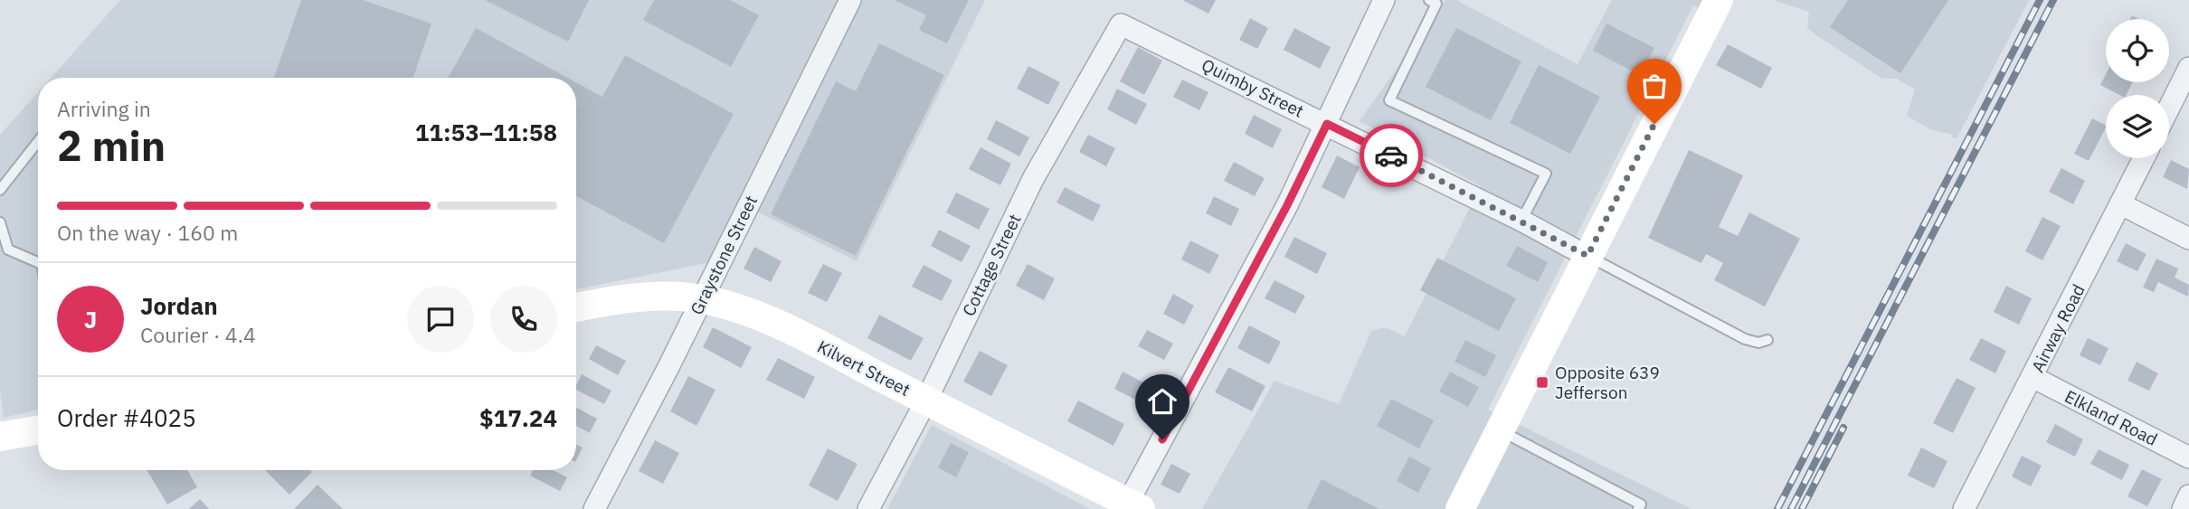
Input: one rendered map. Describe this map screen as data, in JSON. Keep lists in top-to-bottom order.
{
  "streets": {
    "street": [
      "Quimby Street",
      "Graystone Street",
      "Cottage Street",
      "Airway Road",
      "Kilvert Street",
      "Elkland Road"
    ]
  },
  "crossings": [
    ["Quimby Street", "Cottage Street"],
    ["Graystone Street", "Kilvert Street"],
    ["Cottage Street", "Kilvert Street"],
    ["Airway Road", "Elkland Road"]
  ],
  "places": {
    "transit": ["Opposite 639 Jefferson"]
  },
  "page": {
    "heading": ["2 min", "Arriving in", "11:53–11:58"],
    "panel": [
      "Jordan",
      "Courier · 4.4",
      "Order #4025",
      "$17.24"
    ],
    "bar": "On the way · 160 m",
    "round": "J"
  }
}
